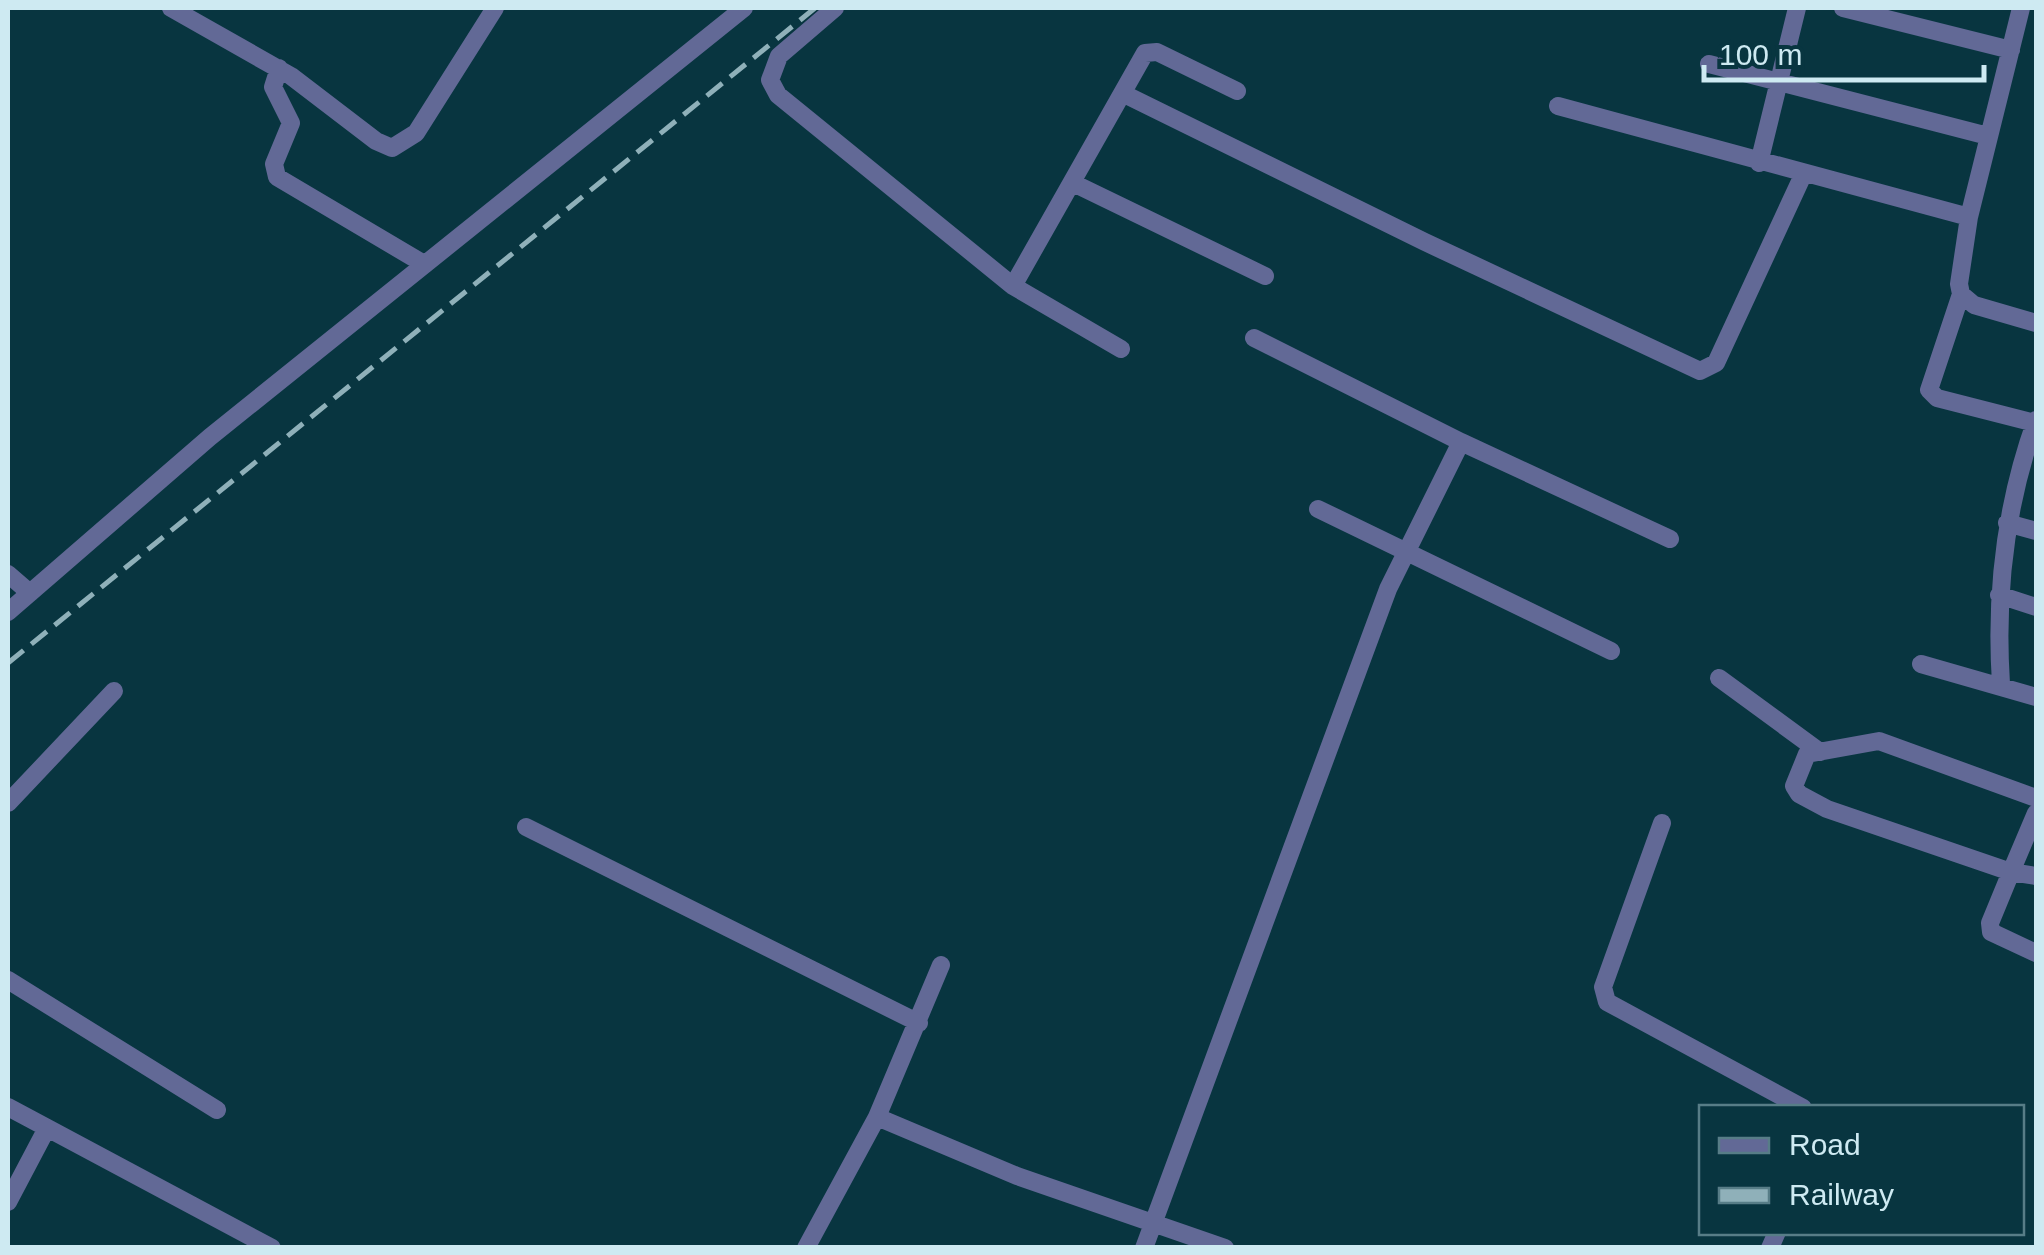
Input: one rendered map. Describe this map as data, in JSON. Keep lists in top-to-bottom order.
{
  "legend": ["Road", "Railway"],
  "scale_bar": "100 m"
}
